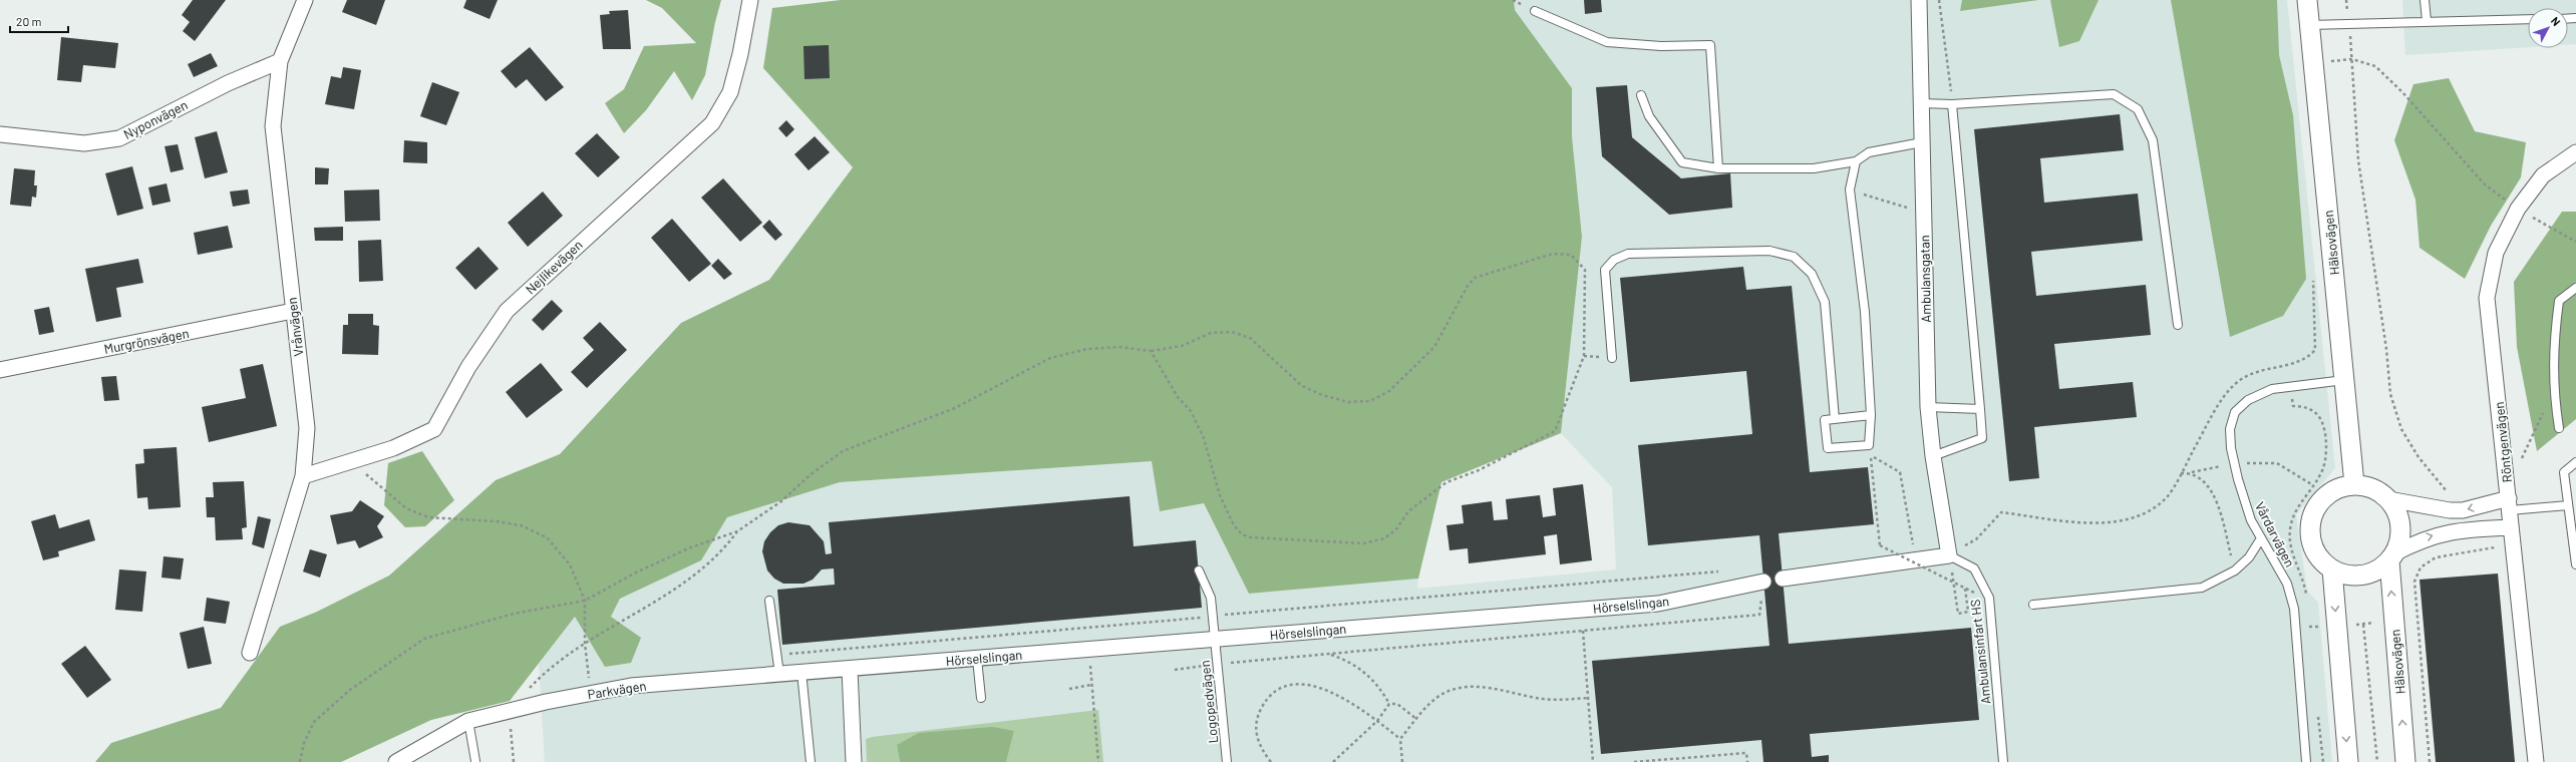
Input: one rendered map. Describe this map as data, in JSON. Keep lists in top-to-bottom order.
{
  "streets": {
    "street": [
      "Nyponvägen",
      "Hälsovägen",
      "Nejlikevägen",
      "Ambulansgatan",
      "Vrånvägen",
      "Murgrönsvägen",
      "Röntgenvägen",
      "Hörselslingan",
      "Parkvägen"
    ],
    "lane": ["Vårdarvägen", "Ambulansinfart HS", "Logopedvägen"]
  },
  "crossings": [
    ["Nyponvägen", "Vrånvägen"],
    ["Hälsovägen", "Vårdarvägen"],
    ["Nejlikevägen", "Vrånvägen"],
    ["Ambulansgatan", "Ambulansinfart HS"],
    ["Vrånvägen", "Murgrönsvägen"],
    ["Hörselslingan", "Parkvägen"],
    ["Hörselslingan", "Logopedvägen"]
  ],
  "scale_bar": "20 m",
  "north": "top right"
}
